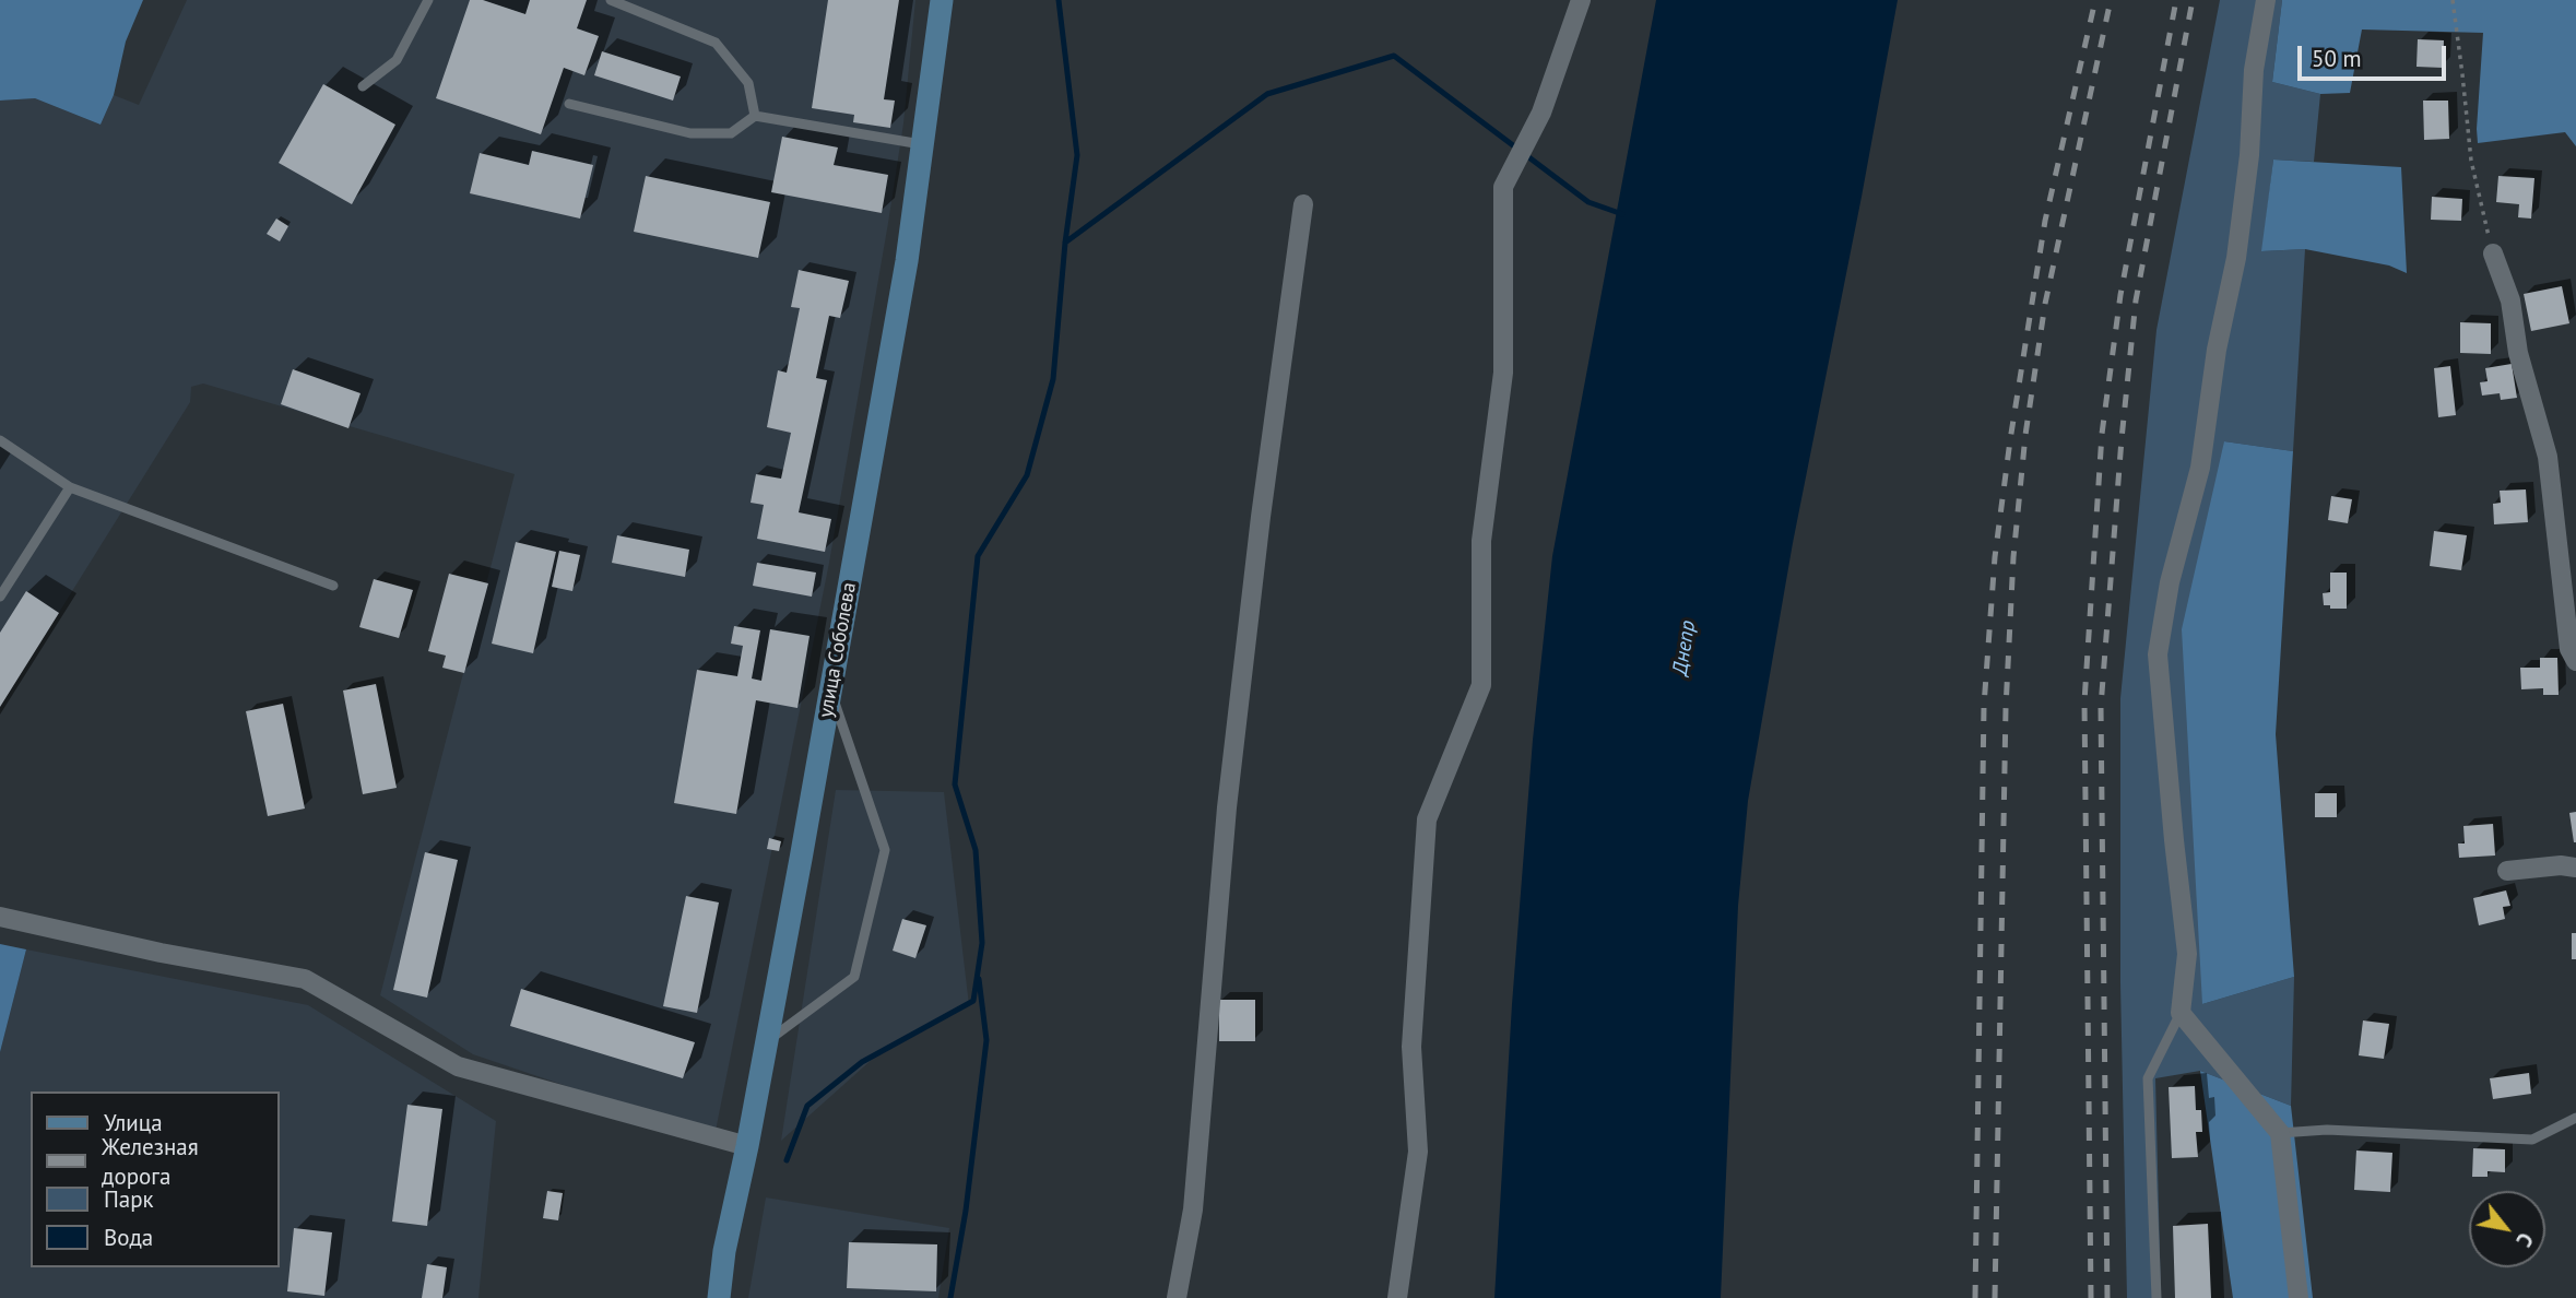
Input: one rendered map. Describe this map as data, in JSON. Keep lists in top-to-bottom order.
{
  "streets": {
    "street": ["улица Соболева"]
  },
  "water": ["Днепр"],
  "legend": [
    "Улица",
    "Железная дорога",
    "Парк",
    "Вода"
  ],
  "scale_bar": "50 m",
  "north": "bottom right"
}
